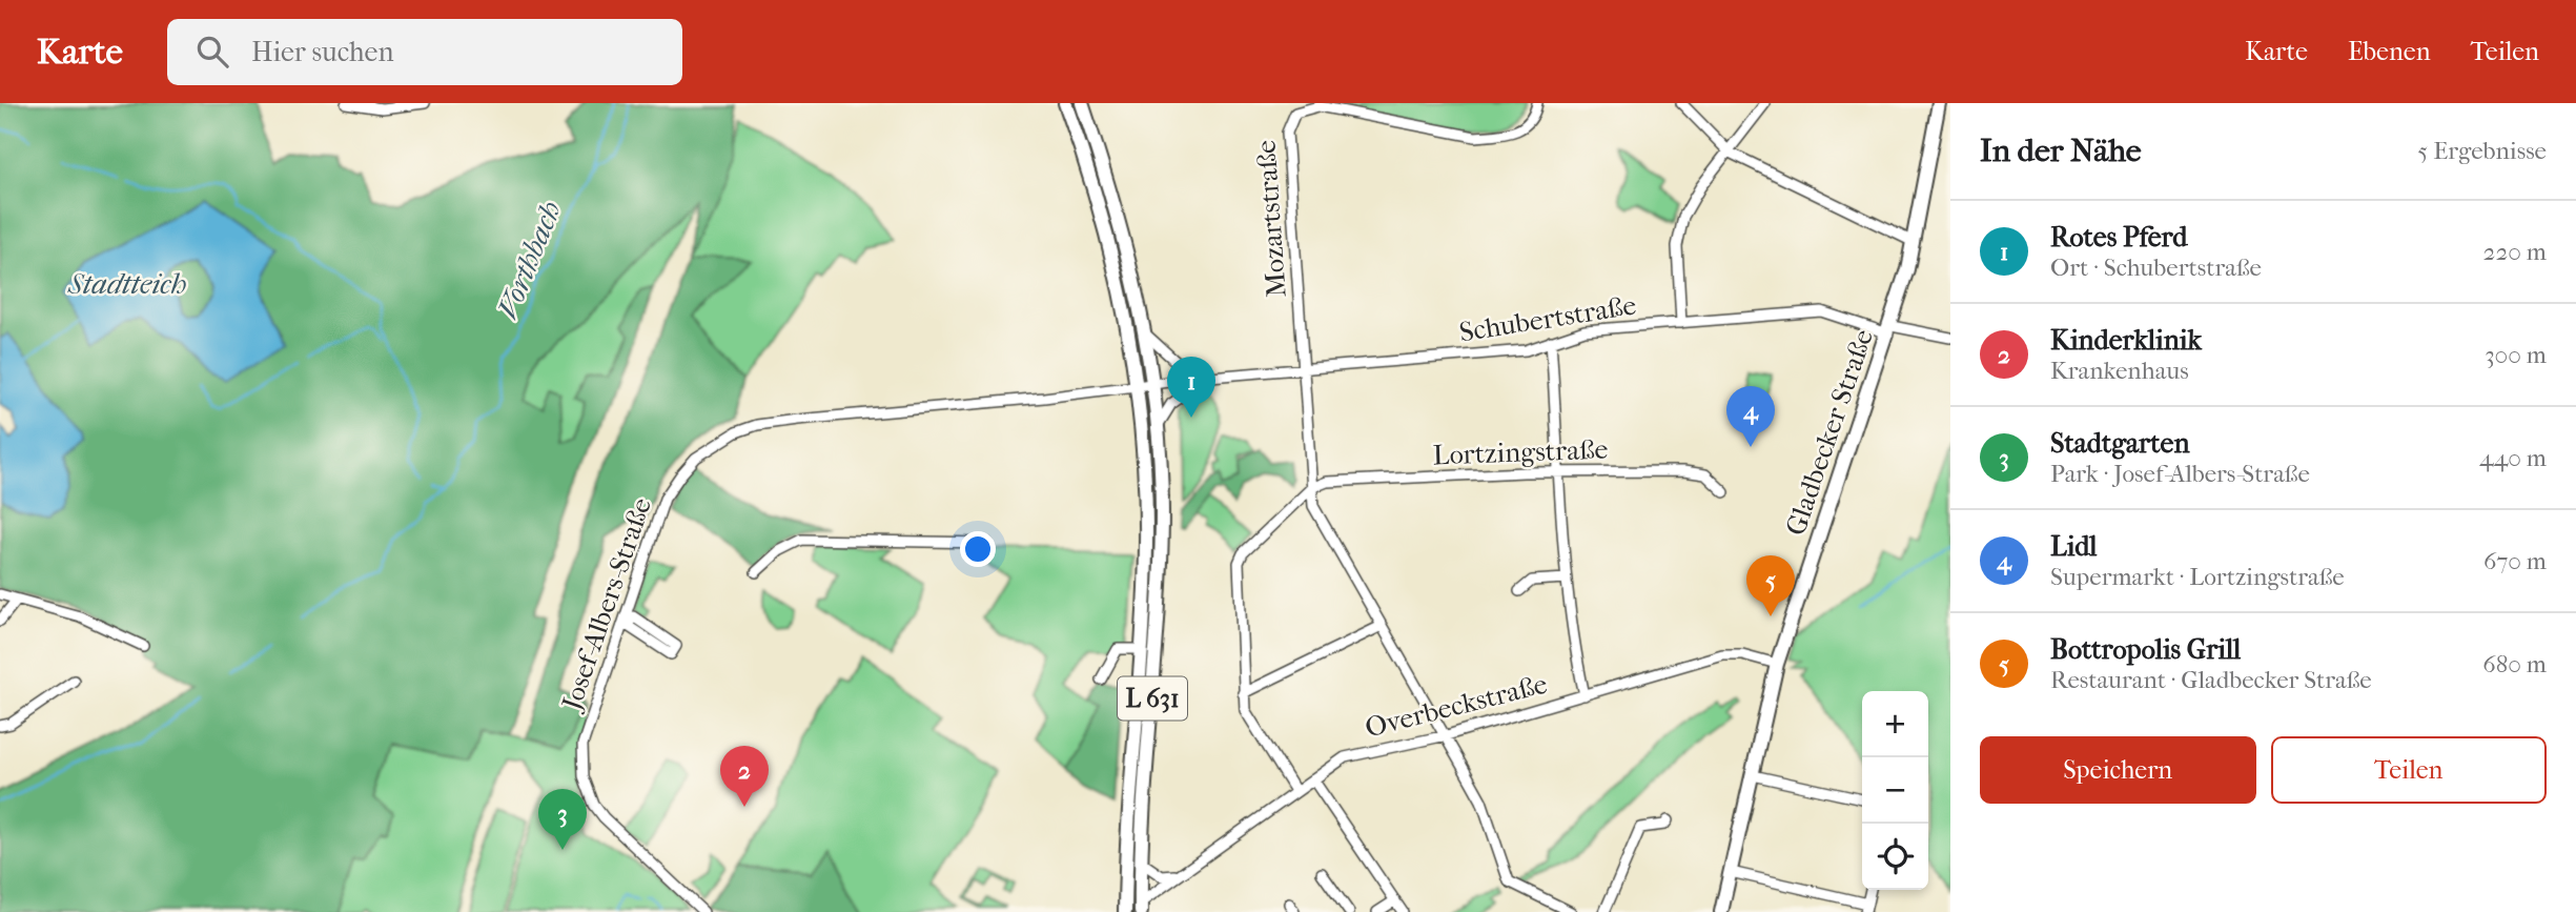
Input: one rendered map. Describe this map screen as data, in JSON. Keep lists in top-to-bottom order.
{
  "streets": {
    "main road": ["Gladbecker Straße", "L 631"],
    "street": [
      "Mozartstraße",
      "Schubertstraße",
      "Lortzingstraße",
      "Josef-Albers-Straße",
      "Overbeckstraße"
    ]
  },
  "crossings": [
    ["Mozartstraße", "Schubertstraße"],
    ["Schubertstraße", "Gladbecker Straße"],
    ["Schubertstraße", "Josef-Albers-Straße"],
    ["Schubertstraße", "L 631"],
    ["Gladbecker Straße", "Overbeckstraße"],
    ["Josef-Albers-Straße", "L 631"],
    ["L 631", "Overbeckstraße"]
  ],
  "water": ["Vorthbach", "Stadtteich"],
  "page": {
    "header": "Karte",
    "search": "Hier suchen",
    "nav": ["Karte", "Ebenen", "Teilen"],
    "heading": ["In der Nähe", "5 Ergebnisse"],
    "list": [
      {
        "mark": "1",
        "name": "Rotes Pferd",
        "note": "Ort · Schubertstraße",
        "value": "220 m"
      },
      {
        "mark": "2",
        "name": "Kinderklinik",
        "note": "Krankenhaus",
        "value": "300 m"
      },
      {
        "mark": "3",
        "name": "Stadtgarten",
        "note": "Park · Josef-Albers-Straße",
        "value": "440 m"
      },
      {
        "mark": "4",
        "name": "Lidl",
        "note": "Supermarkt · Lortzingstraße",
        "value": "670 m"
      },
      {
        "mark": "5",
        "name": "Bottropolis Grill",
        "note": "Restaurant · Gladbecker Straße",
        "value": "680 m"
      }
    ],
    "pins": [
      "1",
      "4",
      "5",
      "2",
      "3"
    ],
    "map_buttons": ["+", "−"],
    "buttons": ["Speichern", "Teilen"]
  }
}
